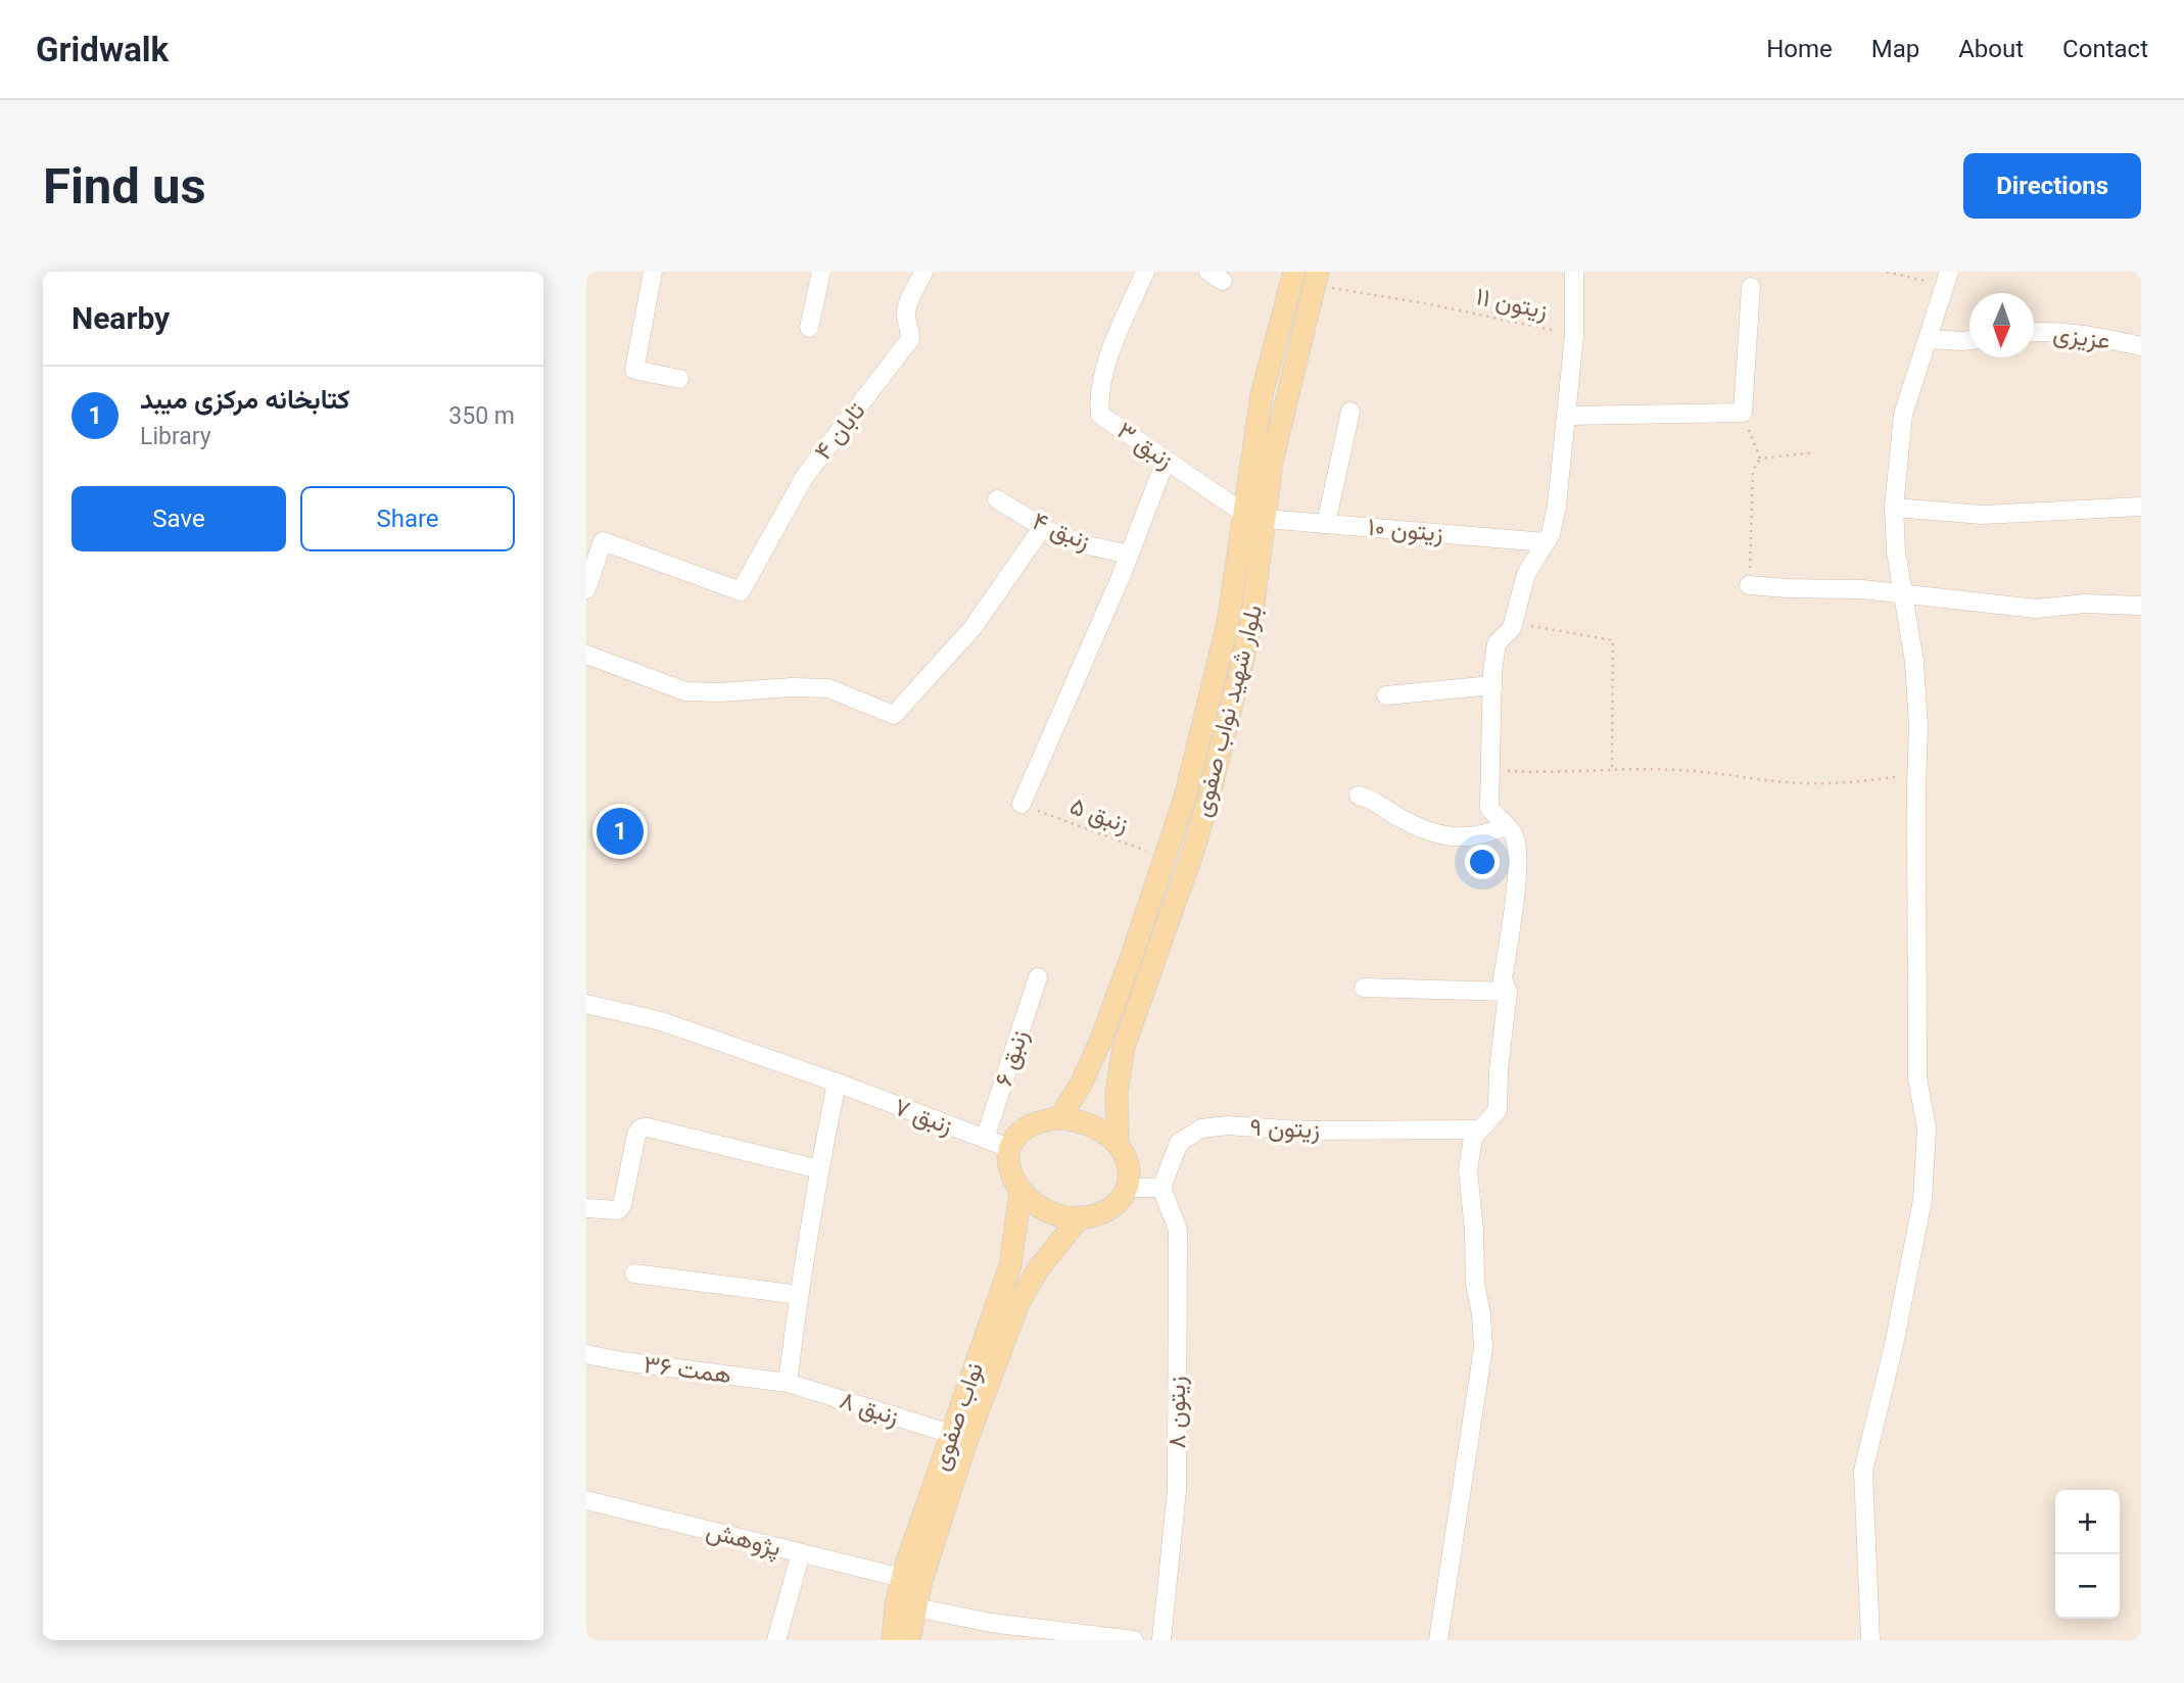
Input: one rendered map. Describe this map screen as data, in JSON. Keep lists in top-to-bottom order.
{
  "streets": {
    "main road": ["بلوار شهید نواب صفوی", "نواب صفوی"],
    "street": [
      "عزیزی",
      "تابان ۴",
      "زنبق ۳",
      "زیتون ۱۰",
      "زنبق ۴",
      "زنبق ۶",
      "زنبق ۷",
      "زیتون ۹",
      "همت ۳۶",
      "زنبق ۸",
      "زیتون ۸",
      "پژوهش"
    ],
    "path": ["زیتون ۱۱", "زنبق ۵"]
  },
  "crossings": [
    ["زیتون ۱۱", "بلوار شهید نواب صفوی"],
    ["زنبق ۳", "بلوار شهید نواب صفوی"],
    ["زیتون ۱۰", "بلوار شهید نواب صفوی"],
    ["بلوار شهید نواب صفوی", "زنبق ۵"],
    ["بلوار شهید نواب صفوی", "زنبق ۷"],
    ["بلوار شهید نواب صفوی", "نواب صفوی"],
    ["زنبق ۶", "زنبق ۷"],
    ["زنبق ۷", "نواب صفوی"],
    ["زیتون ۹", "زیتون ۸"],
    ["همت ۳۶", "زنبق ۸"],
    ["زنبق ۸", "نواب صفوی"],
    ["نواب صفوی", "پژوهش"]
  ],
  "north": "bottom",
  "page": {
    "header": "Gridwalk",
    "nav": [
      "Home",
      "Map",
      "About",
      "Contact"
    ],
    "buttons": [
      "Directions",
      ["Save", "Share"]
    ],
    "title": "Find us",
    "heading": "Nearby",
    "list": [
      {
        "mark": "1",
        "name": "کتابخانه مرکزی میبد",
        "note": "Library",
        "value": "350 m"
      }
    ],
    "pins": "1",
    "map_buttons": ["+", "−"]
  }
}
